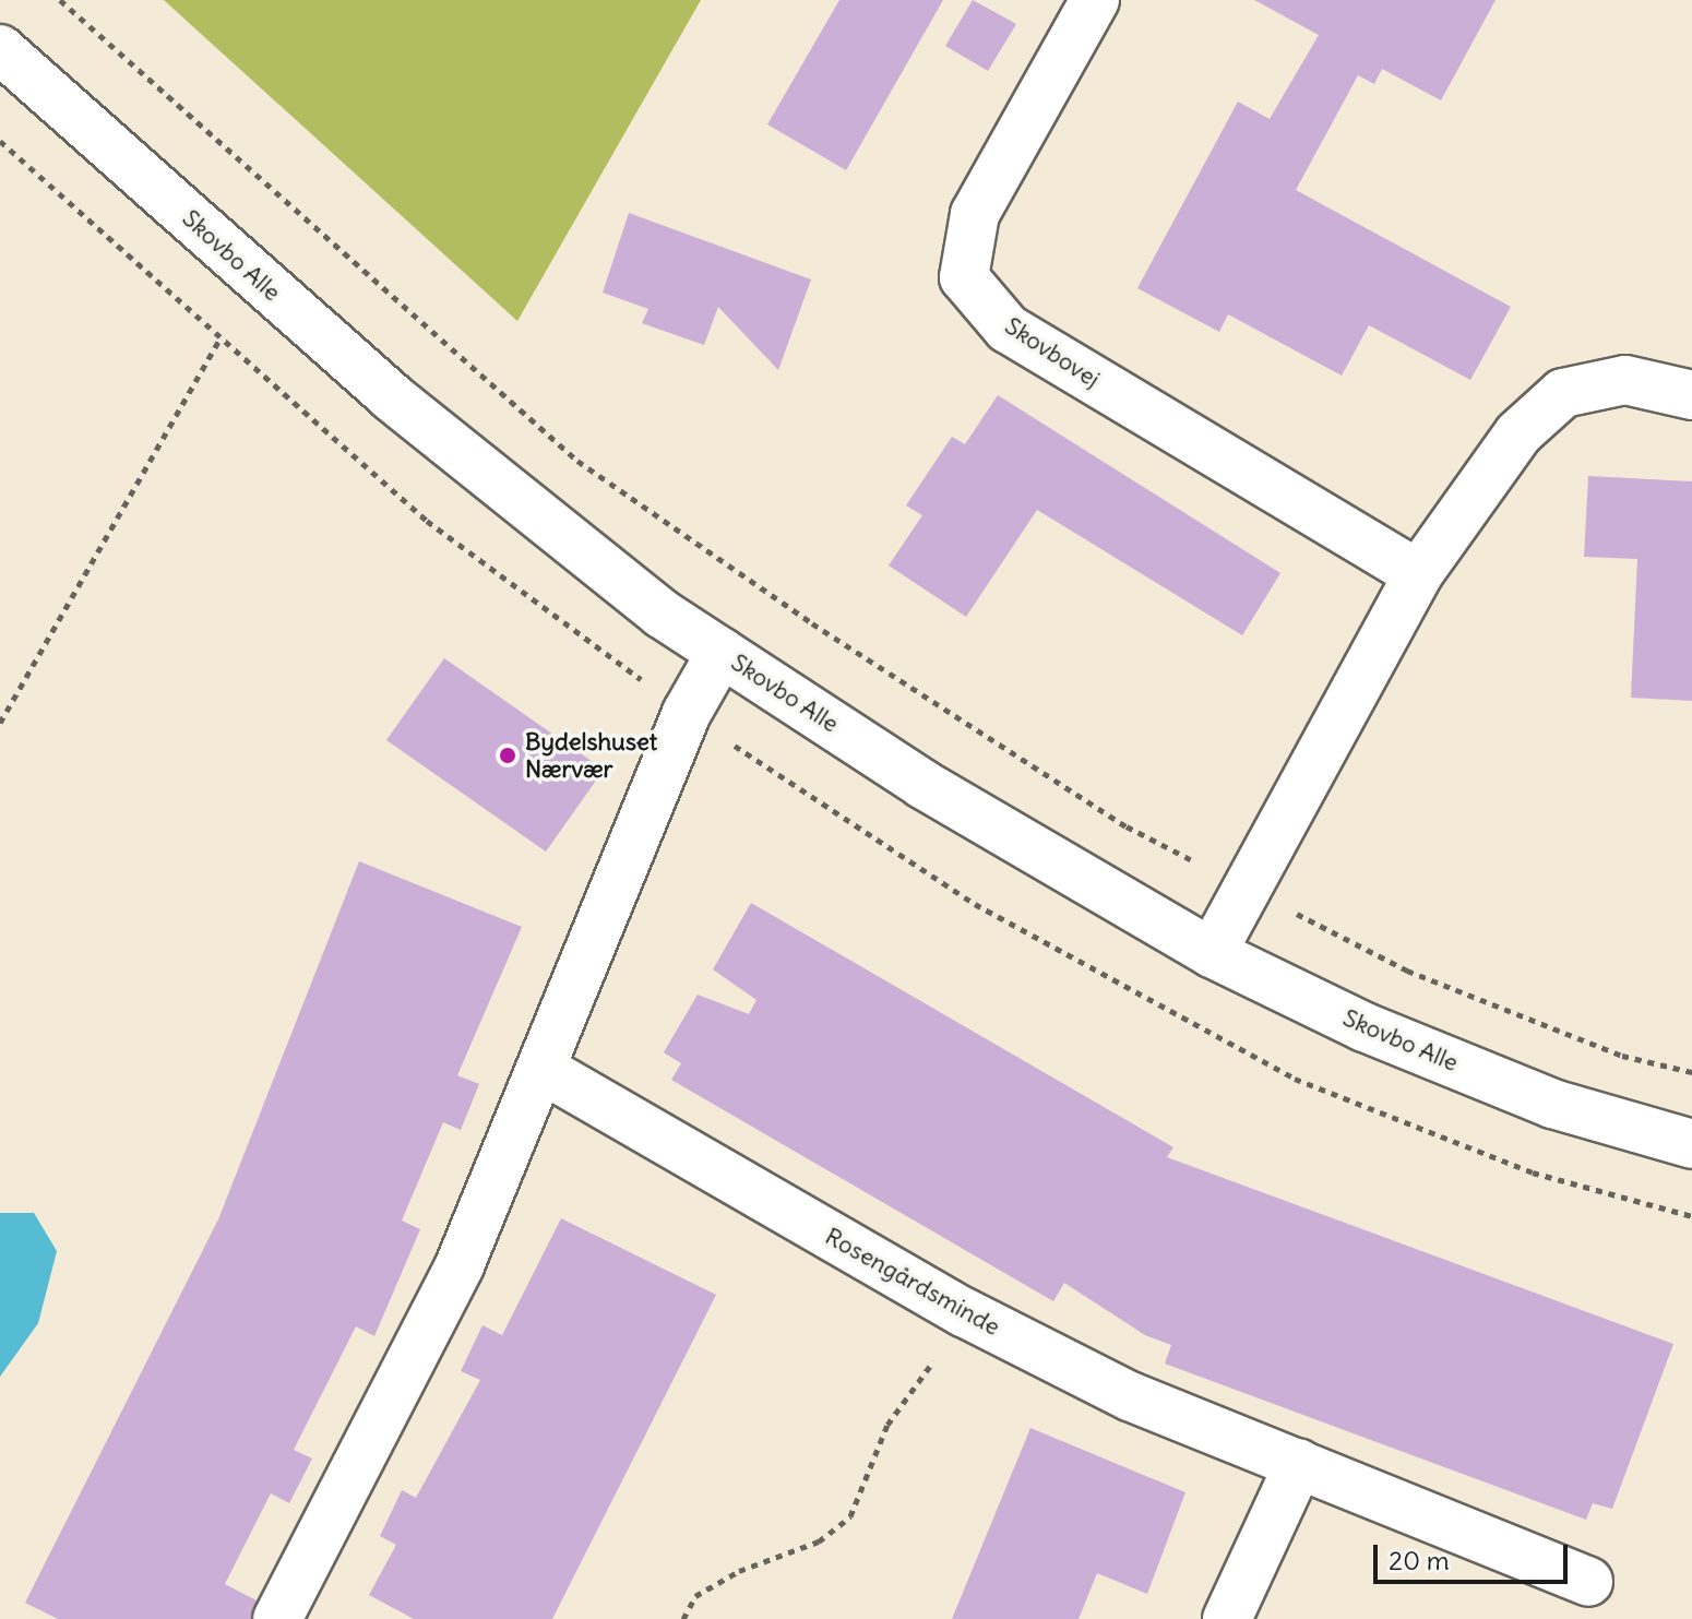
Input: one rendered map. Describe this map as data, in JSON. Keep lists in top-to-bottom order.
{
  "streets": {
    "street": ["Skovbo Alle", "Skovbovej", "Rosengårdsminde"]
  },
  "places": ["Bydelshuset Nærvær"],
  "scale_bar": "20 m"
}
